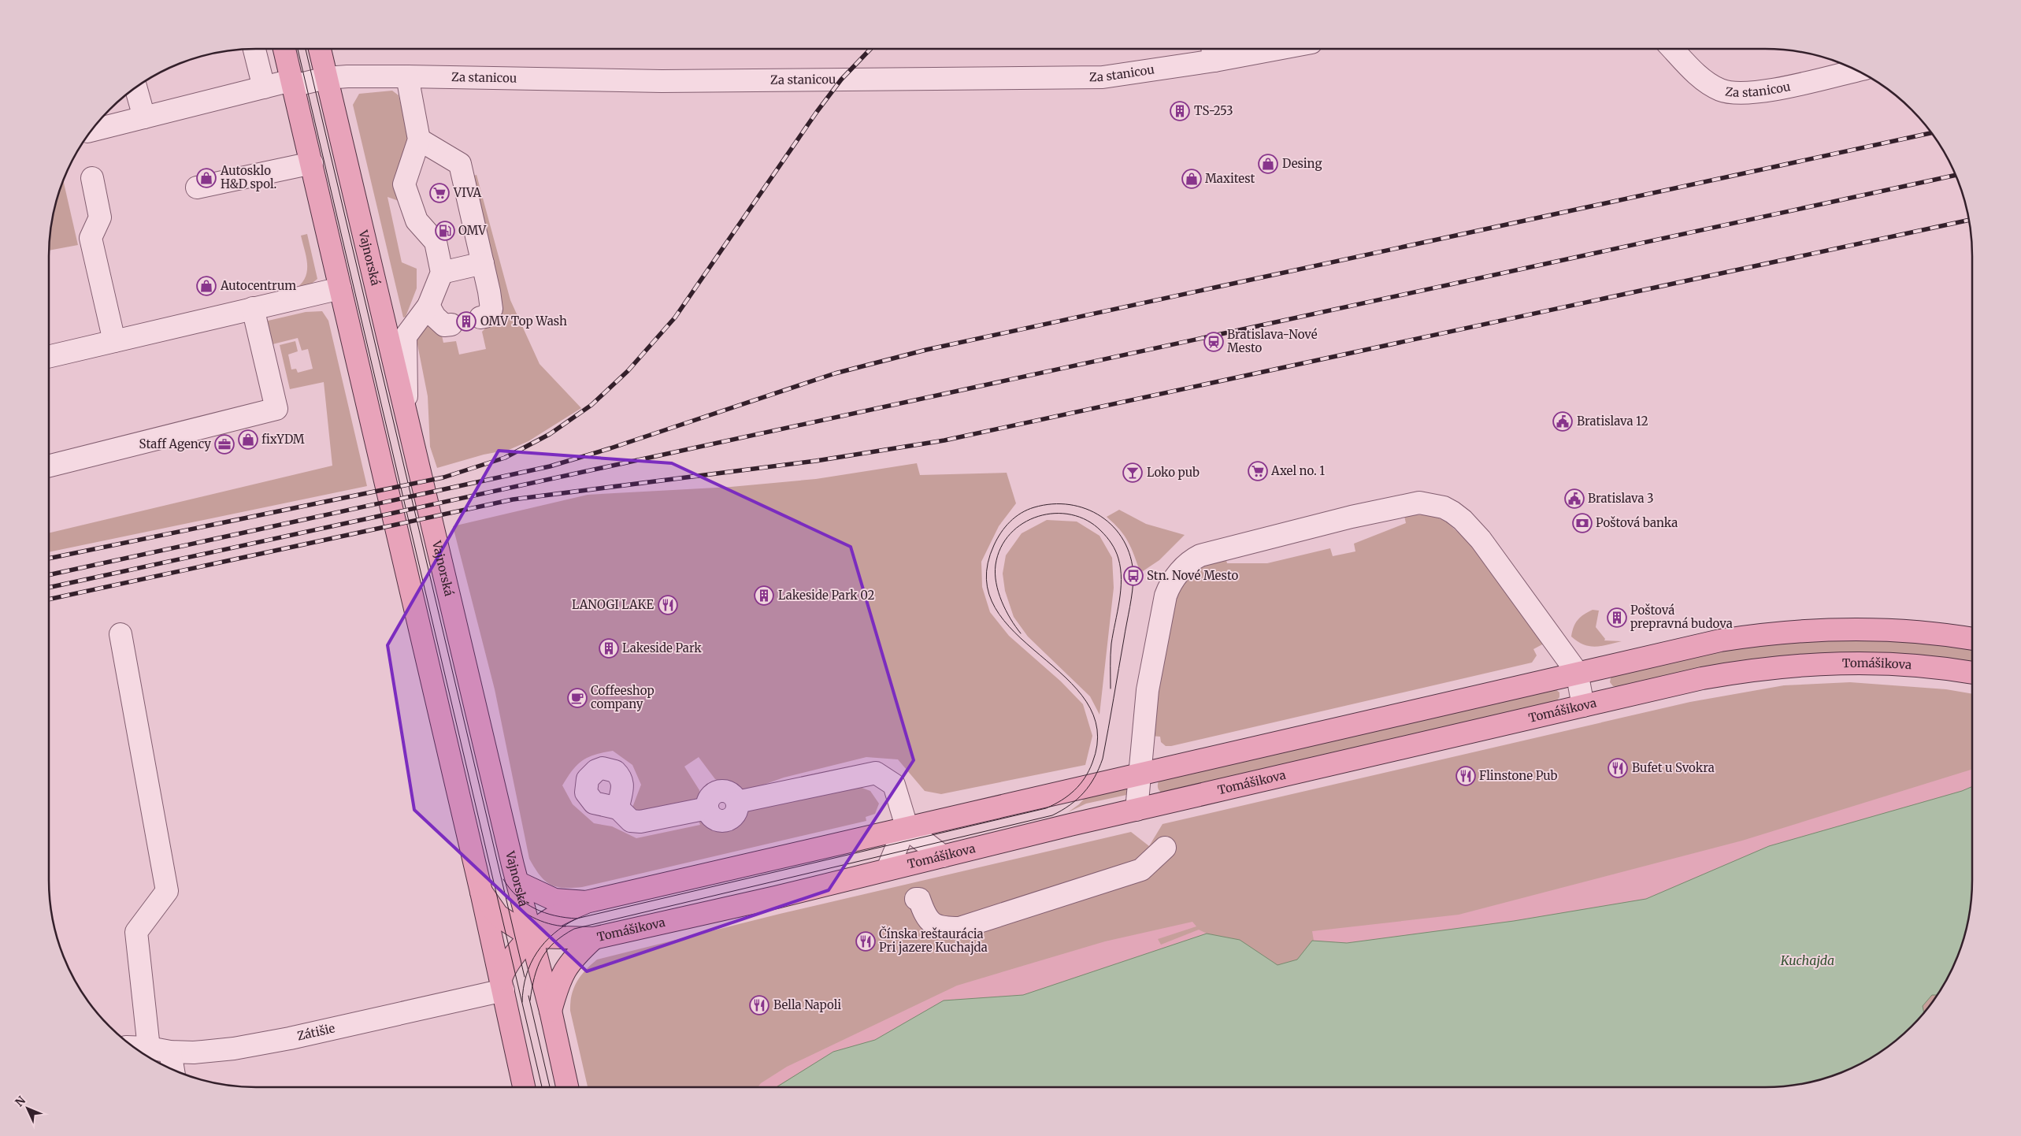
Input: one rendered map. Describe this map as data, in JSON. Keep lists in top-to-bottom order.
{
  "streets": {
    "main road": ["Vajnorská", "Tomášikova"],
    "street": ["Za stanicou", "Zátišie"]
  },
  "crossings": [
    ["Za stanicou", "Vajnorská"],
    ["Vajnorská", "Tomášikova"]
  ],
  "water": ["Kuchajda"],
  "places": {
    "building": [
      "TS-253",
      "OMV Top Wash",
      "Lakeside Park 02",
      "Poštová prepravná budova",
      "Lakeside Park"
    ],
    "shop": [
      "Desing",
      "Autosklo H&D spol.",
      "Maxitest",
      "Autocentrum",
      "fixYDM"
    ],
    "supermarket": ["VIVA", "Axel no. 1"],
    "fuel station": ["OMV"],
    "station": ["Bratislava-Nové Mesto"],
    "public building": ["Bratislava 12", "Bratislava 3"],
    "office": ["Staff Agency"],
    "bar": ["Loko pub"],
    "bank": ["Poštová banka"],
    "bus stop": ["Stn. Nové Mesto"],
    "restaurant": [
      "LANOGI LAKE",
      "Bufet u Svokra",
      "Flinstone Pub",
      "Čínska reštaurácia Pri jazere Kuchajda",
      "Bella Napoli"
    ],
    "cafe": ["Coffeeshop company"]
  },
  "north": "top left"
}
